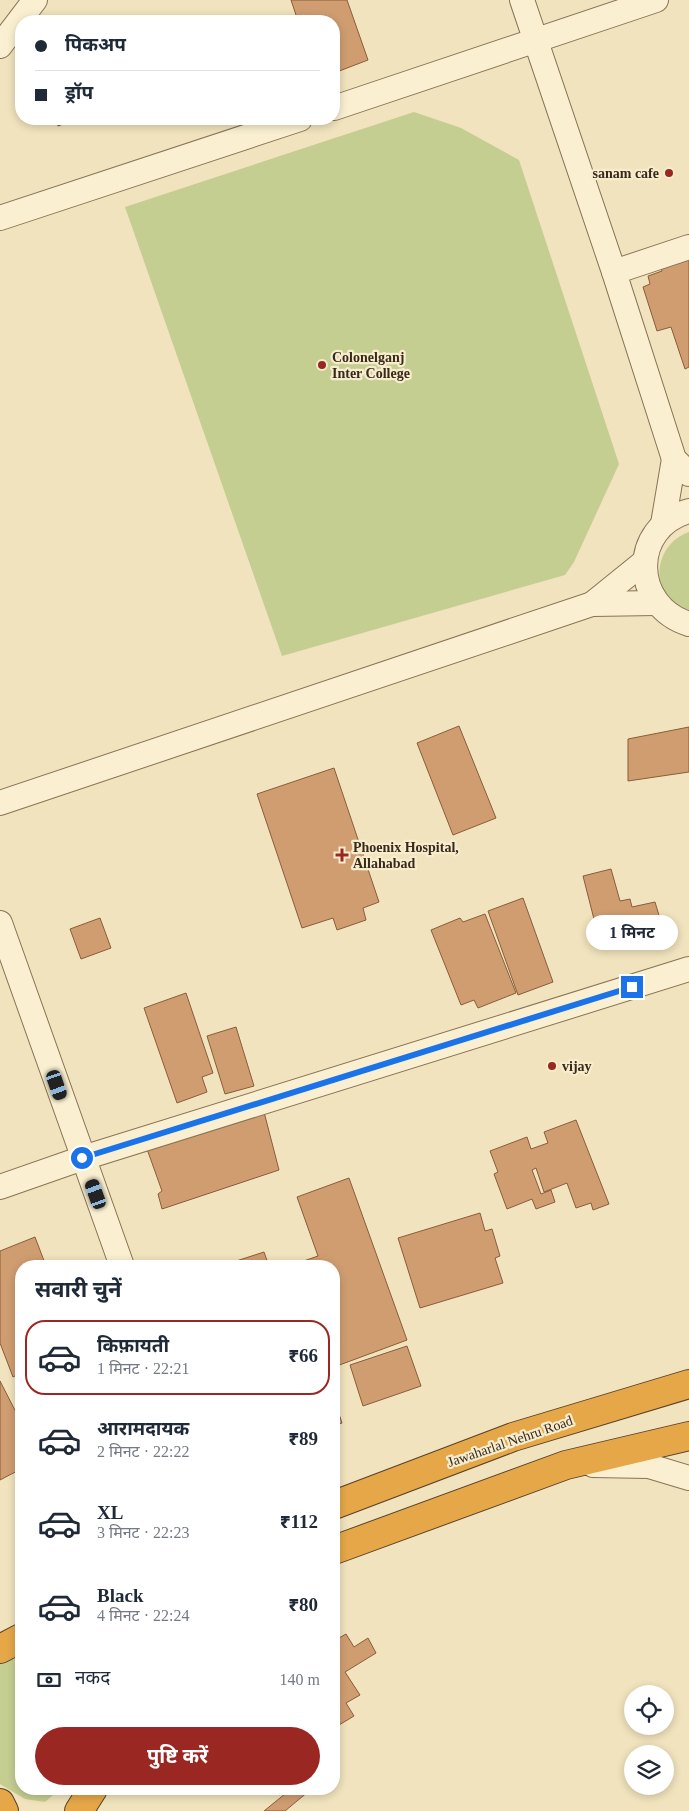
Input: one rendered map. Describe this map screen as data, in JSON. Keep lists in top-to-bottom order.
{
  "streets": {
    "highway": ["Jawaharlal Nehru Road"]
  },
  "places": {
    "other": ["sanam cafe", "Colonelganj Inter College", "vijay"],
    "health": ["Phoenix Hospital, Allahabad"]
  },
  "page": {
    "banner": ["पिकअप", "ड्रॉप"],
    "bubble": "1 मिनट",
    "heading": "सवारी चुनें",
    "list": [
      {
        "name": "किफ़ायती",
        "note": "1 मिनट · 22:21",
        "value": "₹66"
      },
      {
        "name": "आरामदायक",
        "note": "2 मिनट · 22:22",
        "value": "₹89"
      },
      {
        "name": "XL",
        "note": "3 मिनट · 22:23",
        "value": "₹112"
      },
      {
        "name": "Black",
        "note": "4 मिनट · 22:24",
        "value": "₹80"
      }
    ],
    "pay": ["नकद", "140 m"],
    "buttons": "पुष्टि करें"
  }
}
